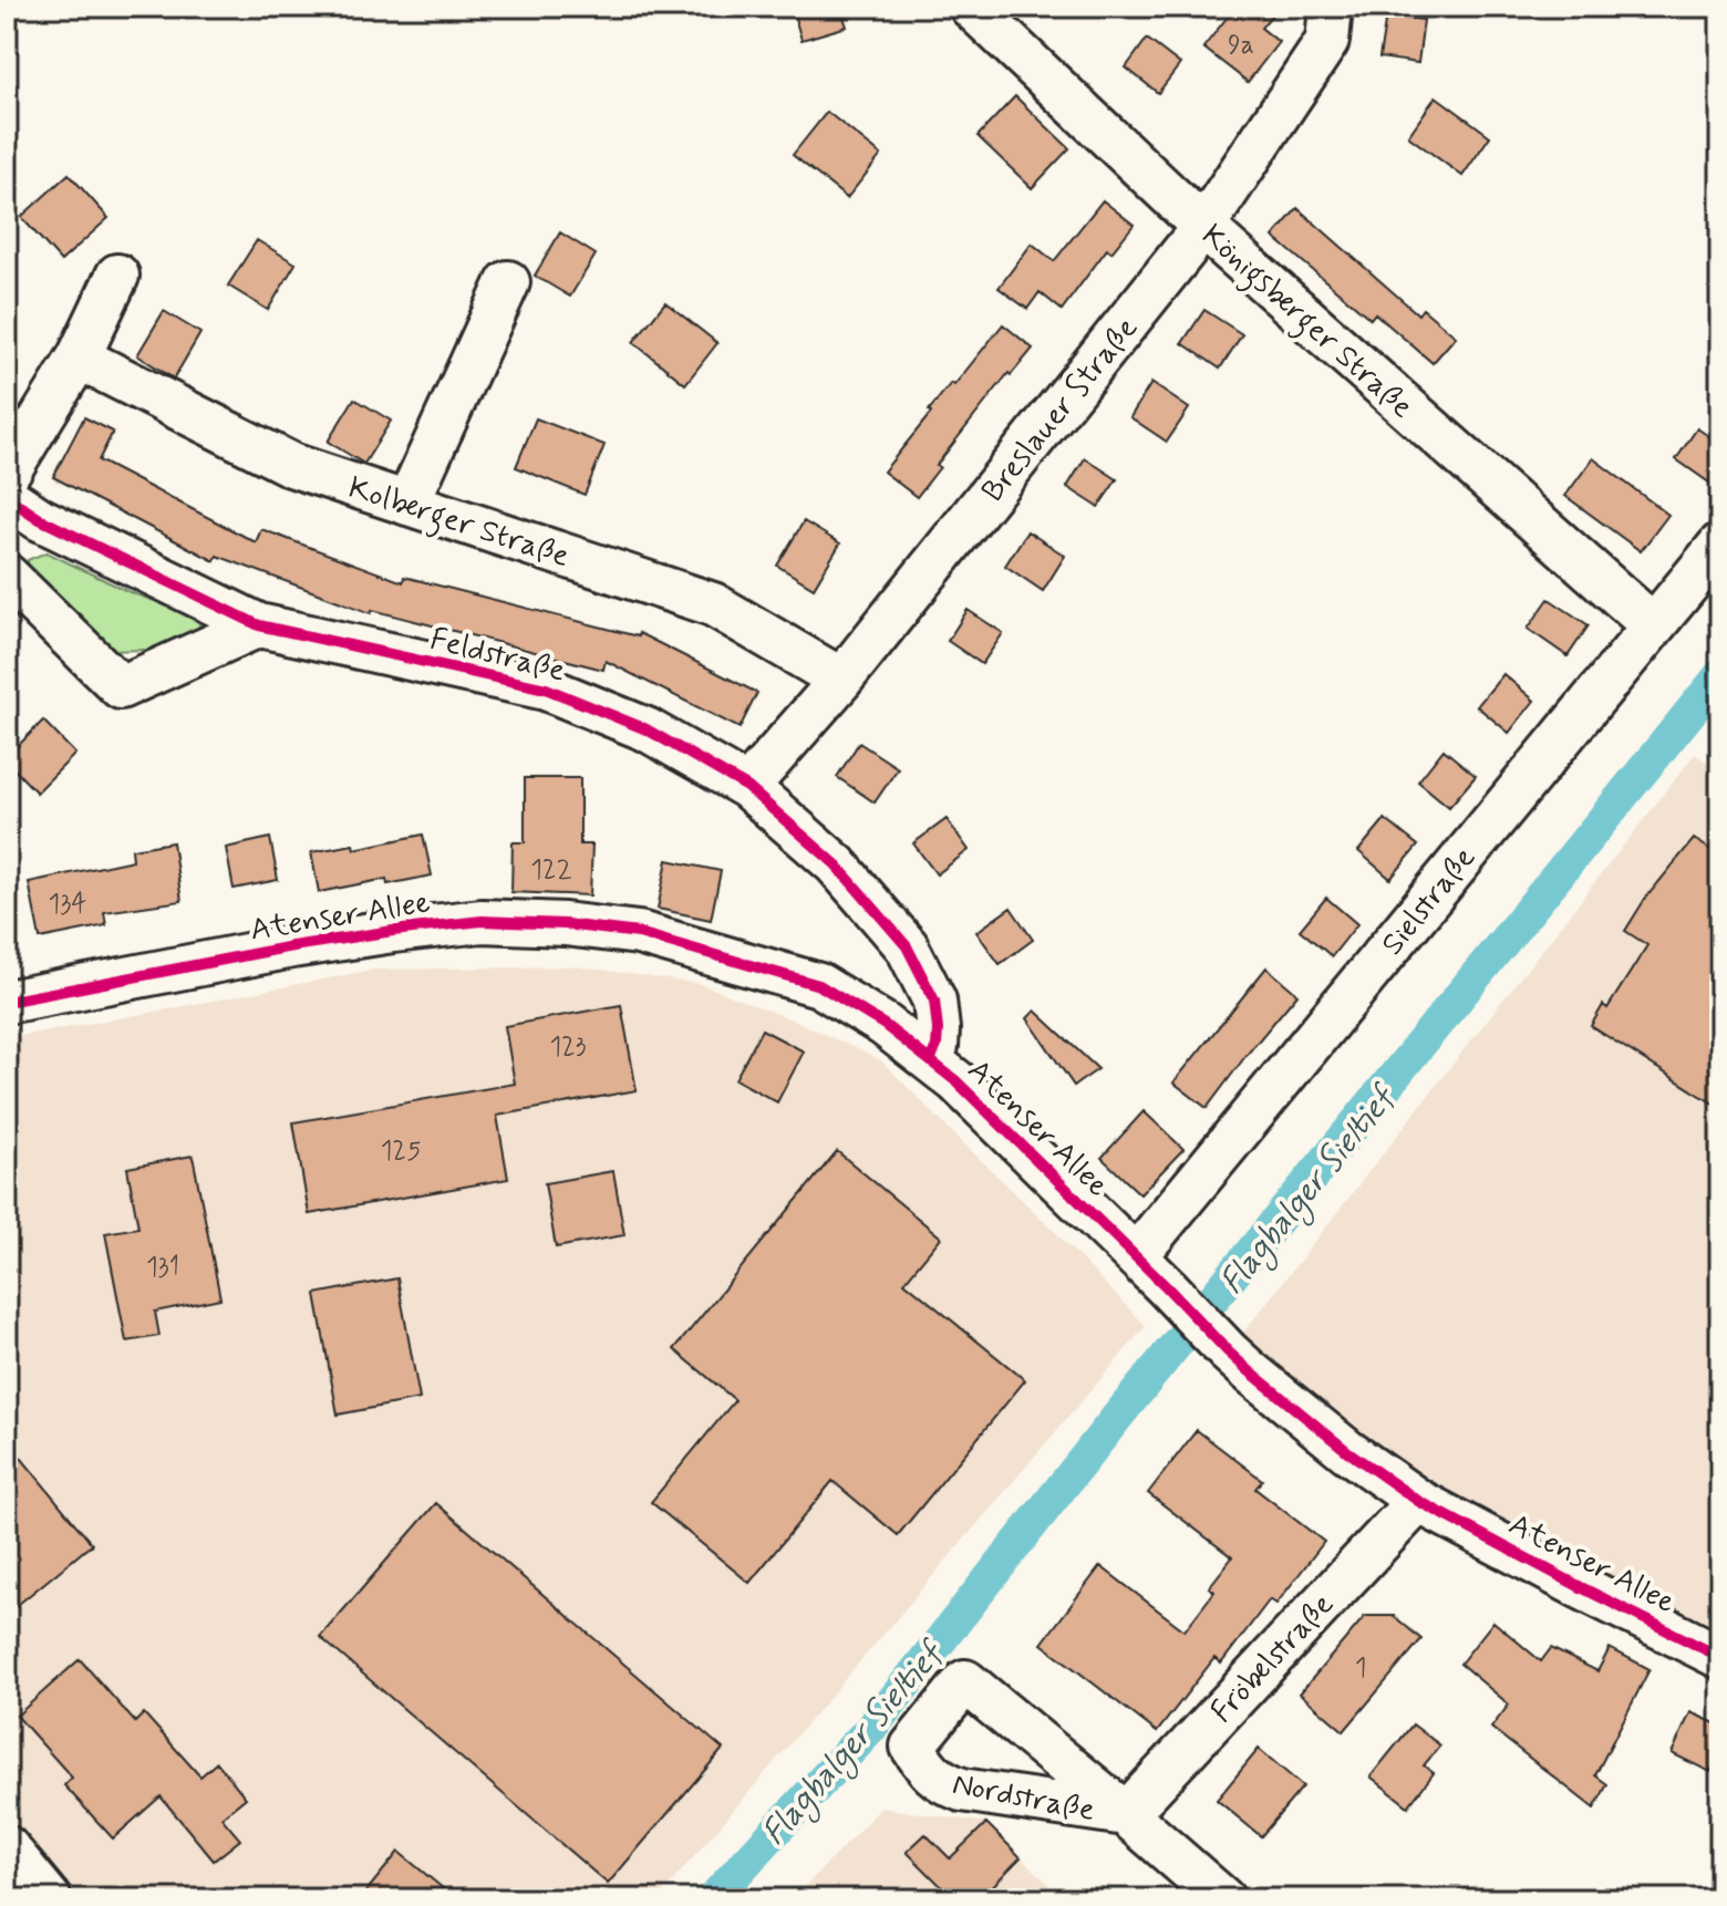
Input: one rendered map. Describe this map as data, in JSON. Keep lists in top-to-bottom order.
{
  "streets": {
    "street": [
      "Königsberger Straße",
      "Breslauer Straße",
      "Kolberger Straße",
      "Feldstraße",
      "Sielstraße",
      "Atenser Allee",
      "Fröbelstraße",
      "Nordstraße"
    ]
  },
  "crossings": [
    ["Königsberger Straße", "Breslauer Straße"],
    ["Königsberger Straße", "Sielstraße"],
    ["Breslauer Straße", "Kolberger Straße"],
    ["Breslauer Straße", "Feldstraße"],
    ["Feldstraße", "Atenser Allee"],
    ["Sielstraße", "Atenser Allee"],
    ["Atenser Allee", "Fröbelstraße"],
    ["Fröbelstraße", "Nordstraße"]
  ],
  "water": ["Flagbalger Sieltief"],
  "house_numbers": [
    "9a",
    "122",
    "134",
    "123",
    "125",
    "131",
    "1"
  ]
}
